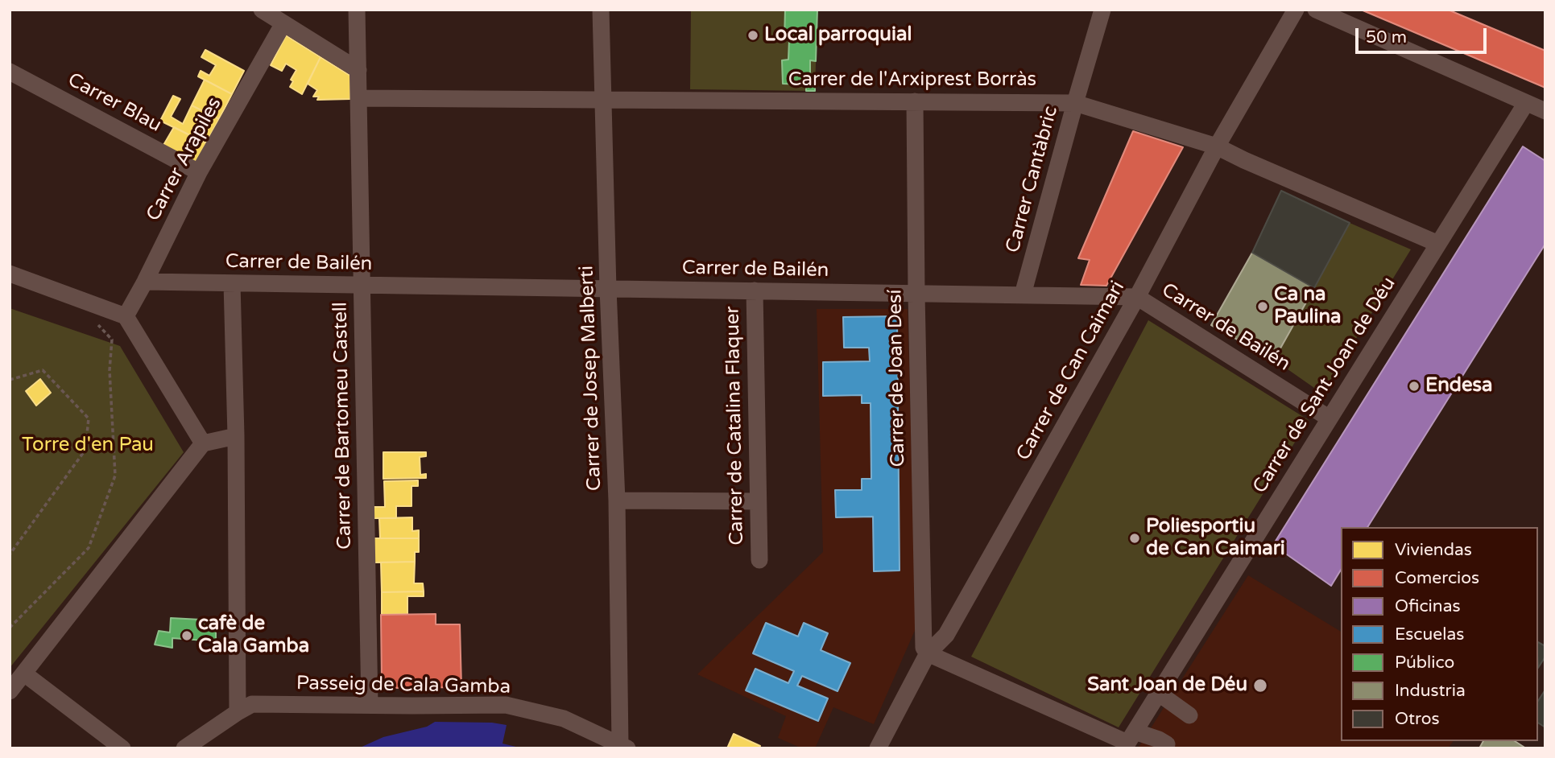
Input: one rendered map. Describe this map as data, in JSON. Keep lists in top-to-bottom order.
{
  "streets": {
    "street": [
      "Carrer de l'Arxiprest Borràs",
      "Carrer Blau",
      "Carrer Arapiles",
      "Carrer Cantàbric",
      "Carrer de Bailén",
      "Carrer de Can Caimari",
      "Carrer de Josep Malberti",
      "Carrer de Joan Desí",
      "Carrer de Sant Joan de Déu",
      "Carrer de Bartomeu Castell",
      "Carrer de Catalina Flaquer",
      "Passeig de Cala Gamba"
    ]
  },
  "crossings": [
    ["Carrer de l'Arxiprest Borràs", "Carrer Cantàbric"],
    ["Carrer de l'Arxiprest Borràs", "Carrer de Can Caimari"],
    ["Carrer de l'Arxiprest Borràs", "Carrer de Josep Malberti"],
    ["Carrer de l'Arxiprest Borràs", "Carrer de Joan Desí"],
    ["Carrer de l'Arxiprest Borràs", "Carrer de Sant Joan de Déu"],
    ["Carrer de l'Arxiprest Borràs", "Carrer de Bartomeu Castell"],
    ["Carrer Blau", "Carrer Arapiles"],
    ["Carrer Arapiles", "Carrer de Bailén"],
    ["Carrer Cantàbric", "Carrer de Bailén"],
    ["Carrer de Bailén", "Carrer de Can Caimari"],
    ["Carrer de Bailén", "Carrer de Josep Malberti"],
    ["Carrer de Bailén", "Carrer de Joan Desí"],
    ["Carrer de Bailén", "Carrer de Sant Joan de Déu"],
    ["Carrer de Bailén", "Carrer de Bartomeu Castell"],
    ["Carrer de Bailén", "Carrer de Catalina Flaquer"],
    ["Carrer de Can Caimari", "Carrer de Joan Desí"],
    ["Carrer de Josep Malberti", "Passeig de Cala Gamba"],
    ["Carrer de Bartomeu Castell", "Passeig de Cala Gamba"]
  ],
  "parks": ["Torre d'en Pau"],
  "places": [
    "Local parroquial",
    "Ca na Paulina",
    "Endesa",
    "Poliesportiu de Can Caimari",
    "cafè de Cala Gamba",
    "Sant Joan de Déu"
  ],
  "legend": [
    "Viviendas",
    "Comercios",
    "Oficinas",
    "Escuelas",
    "Público",
    "Industria",
    "Otros"
  ],
  "scale_bar": "50 m"
}
